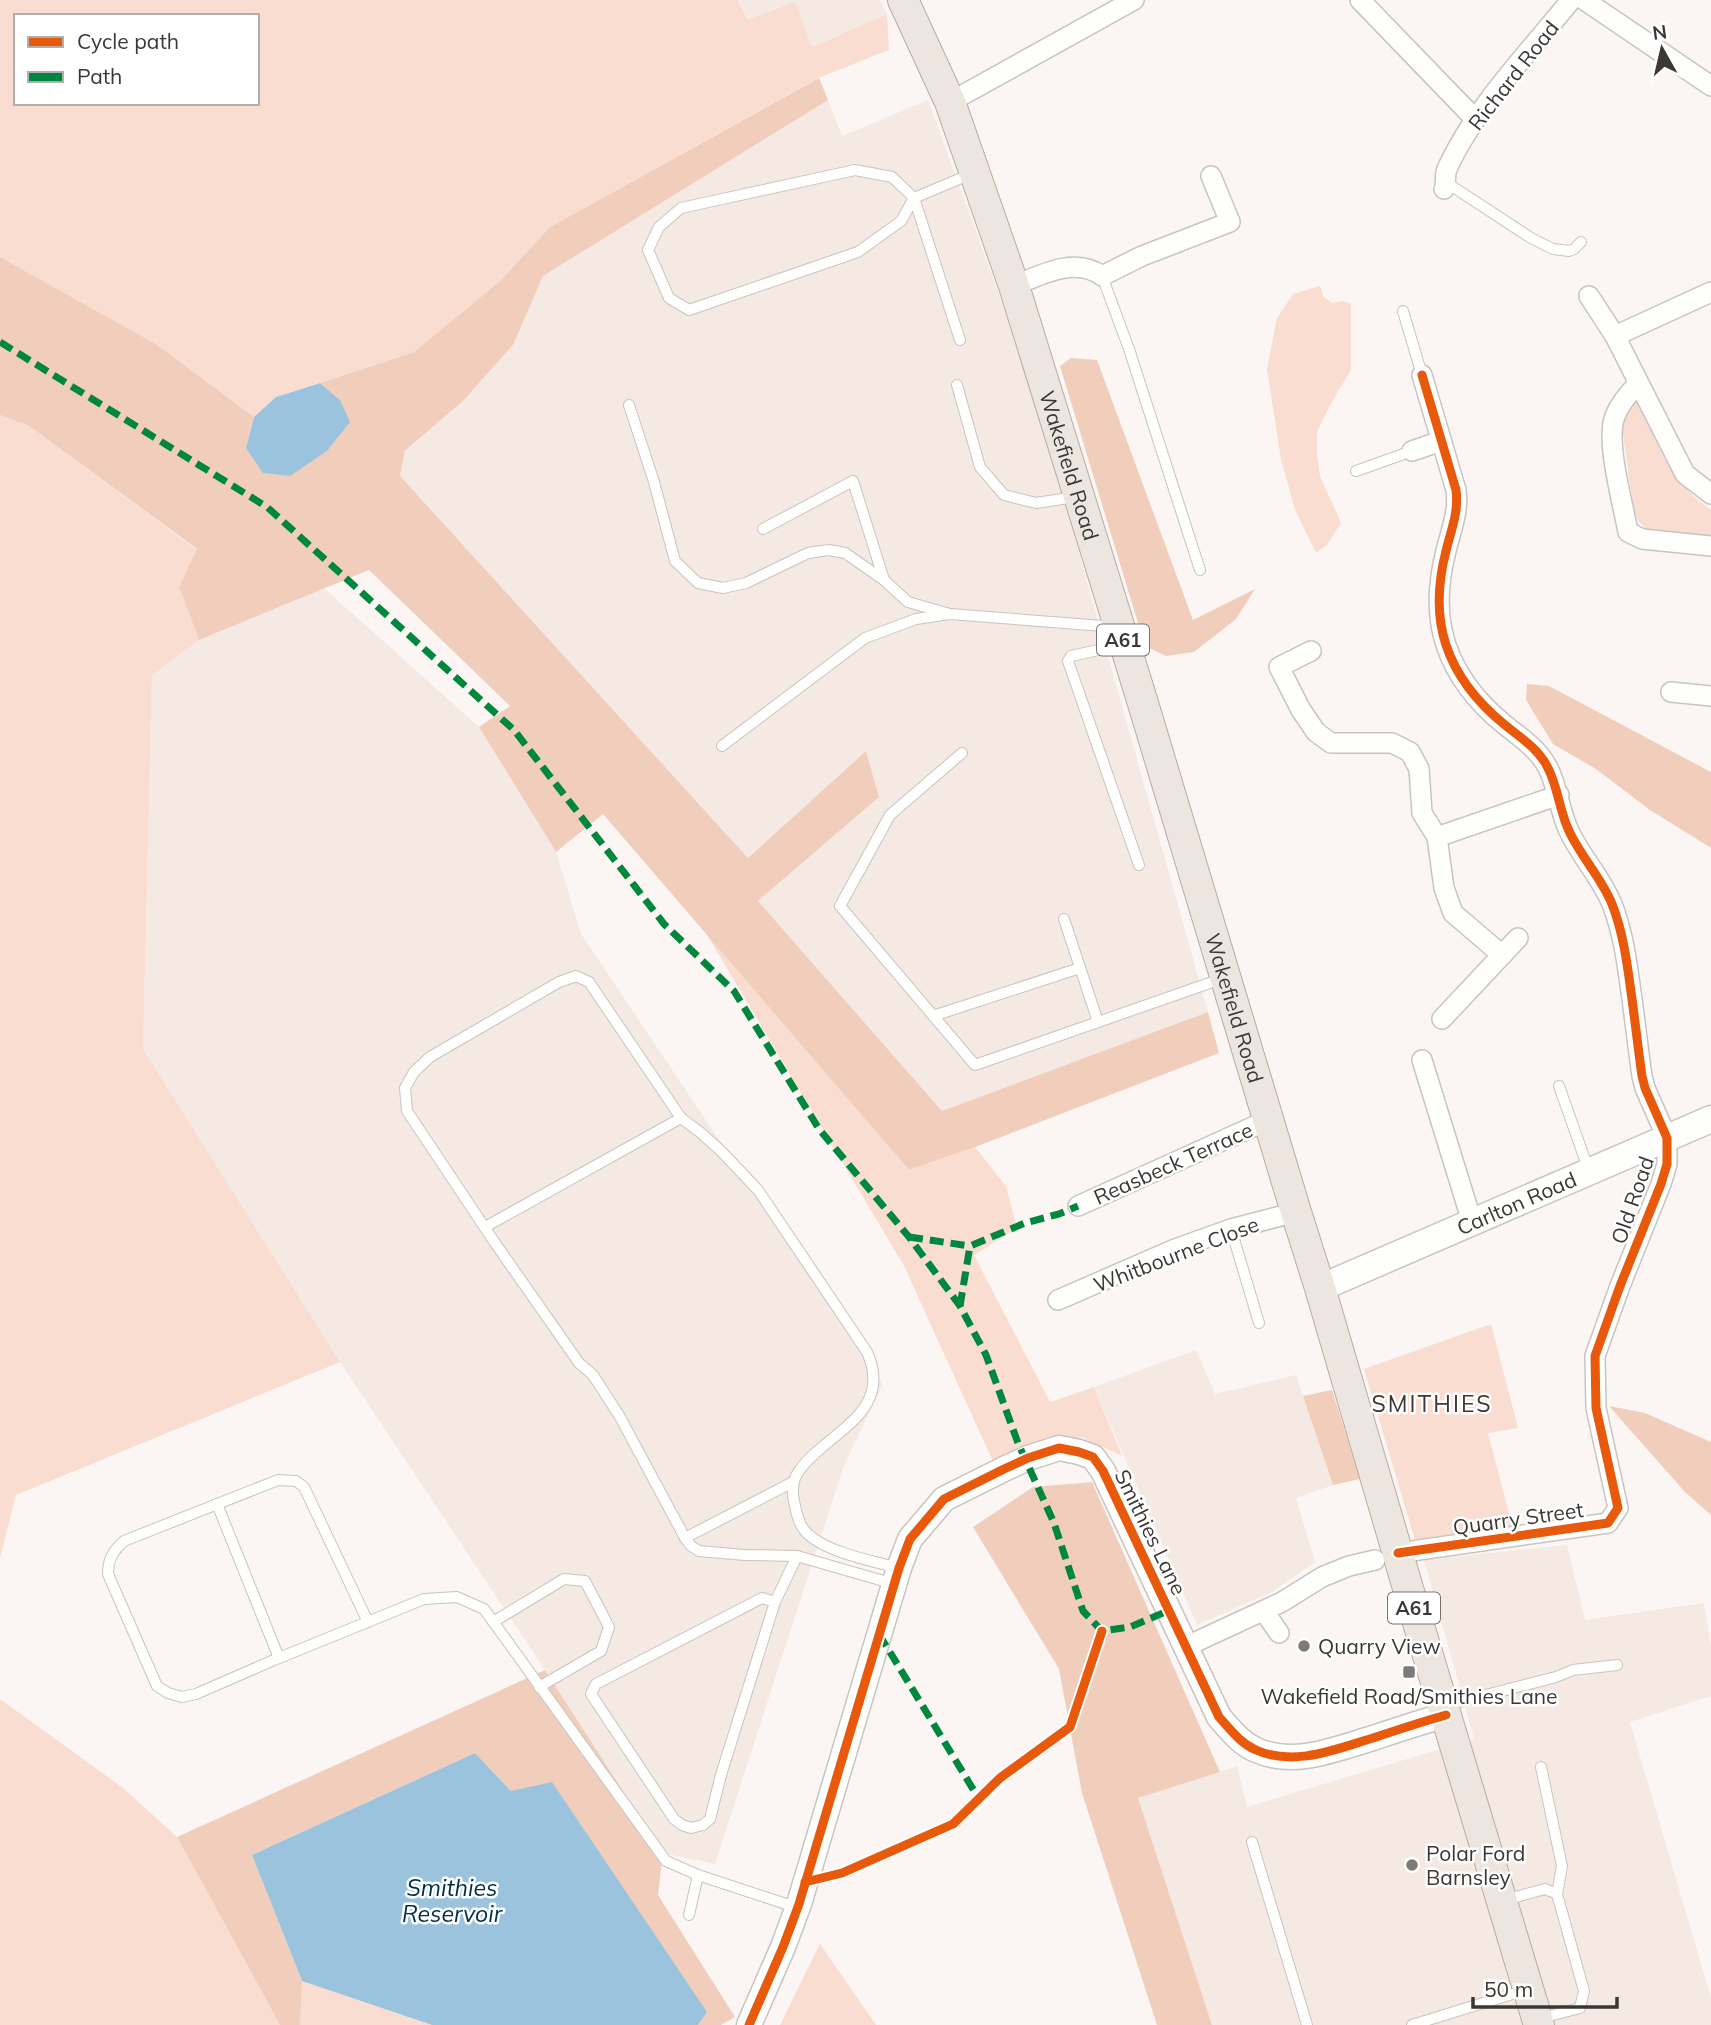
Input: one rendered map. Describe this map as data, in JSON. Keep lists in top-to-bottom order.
{
  "streets": {
    "main road": ["Wakefield Road", "A61", "Carlton Road"],
    "street": [
      "Richard Road",
      "Reasbeck Terrace",
      "Old Road",
      "Whitbourne Close",
      "Quarry Street",
      "Smithies Lane"
    ]
  },
  "crossings": [
    ["Wakefield Road", "Reasbeck Terrace"],
    ["Wakefield Road", "Carlton Road"],
    ["Wakefield Road", "Whitbourne Close"],
    ["Wakefield Road", "Quarry Street"],
    ["Wakefield Road", "Smithies Lane"],
    ["Old Road", "Carlton Road"],
    ["Old Road", "Quarry Street"]
  ],
  "districts": ["SMITHIES"],
  "water": ["Smithies Reservoir"],
  "places": {
    "other": ["Quarry View", "Polar Ford Barnsley"],
    "transit": ["Wakefield Road/Smithies Lane"]
  },
  "legend": ["Cycle path", "Path"],
  "scale_bar": "50 m",
  "north": "top"
}
